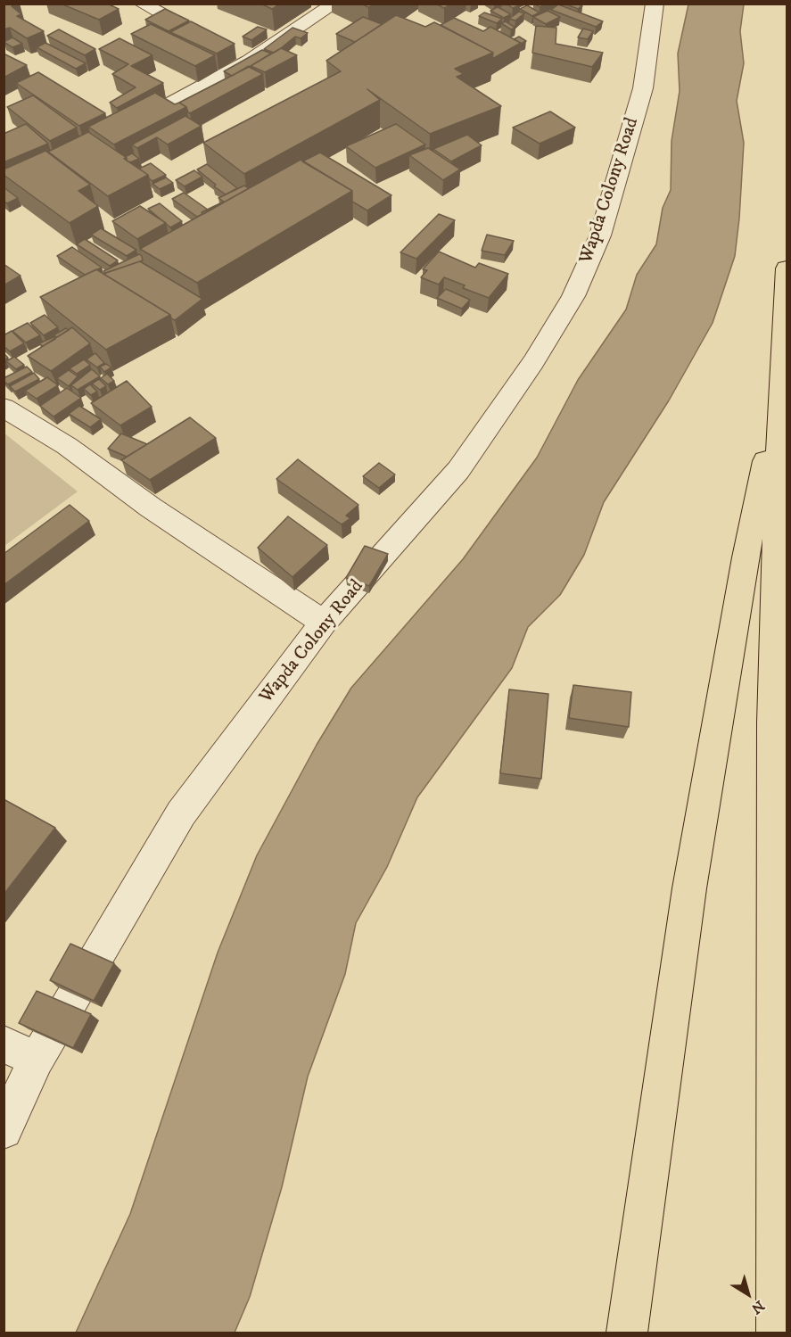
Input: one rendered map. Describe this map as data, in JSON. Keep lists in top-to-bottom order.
{
  "streets": {
    "street": ["Wapda Colony Road"]
  },
  "north": "bottom right"
}
